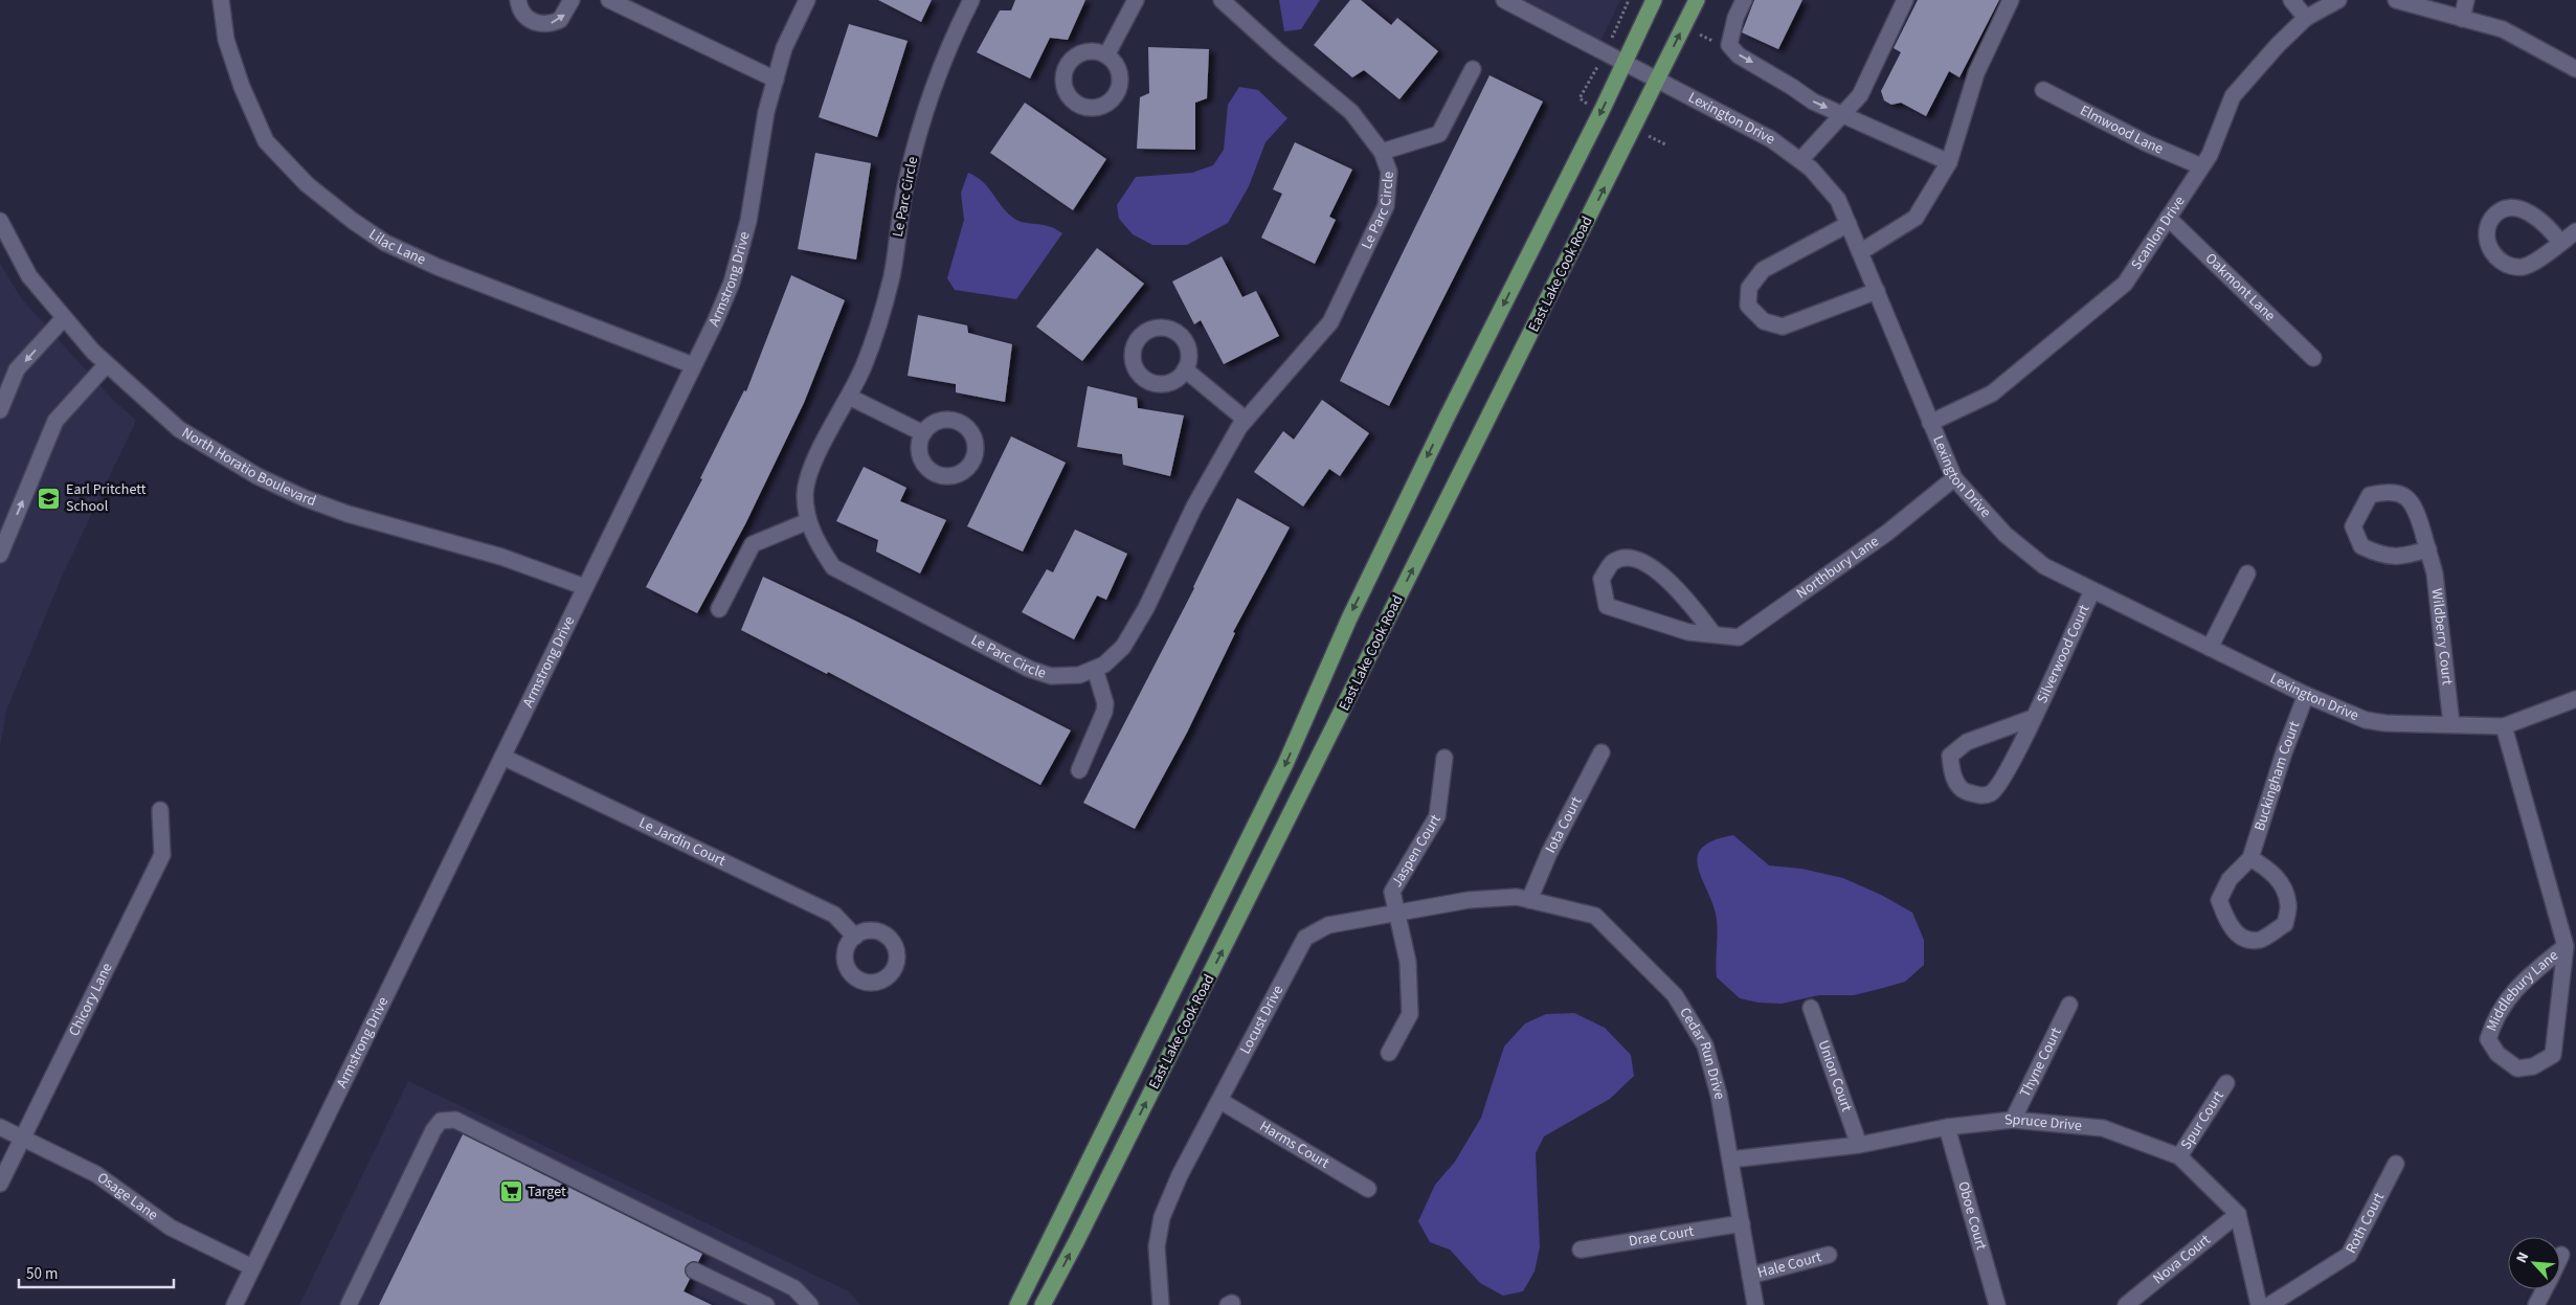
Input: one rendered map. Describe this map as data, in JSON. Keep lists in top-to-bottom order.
{
  "streets": {
    "main road": ["East Lake Cook Road"],
    "street": [
      "Lexington Drive",
      "Elmwood Lane",
      "Le Parc Circle",
      "Scanlon Drive",
      "Lilac Lane",
      "Armstrong Drive",
      "Oakmont Lane",
      "North Horatio Boulevard",
      "Northbury Lane",
      "Wildberry Court",
      "Silverwood Court",
      "Buckingham Court",
      "Iota Court",
      "Le Jardin Court",
      "Jaspen Court",
      "Middlebury Lane",
      "Chicory Lane",
      "Locust Drive",
      "Cedar Run Drive",
      "Thyne Court",
      "Union Court",
      "Spur Court",
      "Spruce Drive",
      "Harms Court",
      "Osage Lane",
      "Oboe Court",
      "Roth Court",
      "Drae Court",
      "Nova Court",
      "Hale Court"
    ]
  },
  "crossings": [
    ["Lexington Drive", "Scanlon Drive"],
    ["Lexington Drive", "East Lake Cook Road"],
    ["Lexington Drive", "Northbury Lane"],
    ["Lexington Drive", "Wildberry Court"],
    ["Lexington Drive", "Silverwood Court"],
    ["Lexington Drive", "Buckingham Court"],
    ["Lexington Drive", "Middlebury Lane"],
    ["Elmwood Lane", "Scanlon Drive"],
    ["Scanlon Drive", "Oakmont Lane"],
    ["Lilac Lane", "Armstrong Drive"],
    ["Armstrong Drive", "North Horatio Boulevard"],
    ["Armstrong Drive", "Le Jardin Court"],
    ["Armstrong Drive", "Osage Lane"],
    ["Iota Court", "Locust Drive"],
    ["Iota Court", "Cedar Run Drive"],
    ["Jaspen Court", "Locust Drive"],
    ["Chicory Lane", "Osage Lane"],
    ["Locust Drive", "Cedar Run Drive"],
    ["Locust Drive", "Harms Court"],
    ["Cedar Run Drive", "Spruce Drive"],
    ["Cedar Run Drive", "Drae Court"],
    ["Cedar Run Drive", "Hale Court"],
    ["Thyne Court", "Spruce Drive"],
    ["Union Court", "Spruce Drive"],
    ["Spur Court", "Spruce Drive"],
    ["Spruce Drive", "Oboe Court"],
    ["Spruce Drive", "Nova Court"]
  ],
  "places": {
    "school or university": ["Earl Pritchett School"],
    "supermarket": ["Target"]
  },
  "scale_bar": "50 m",
  "north": "top left"
}
